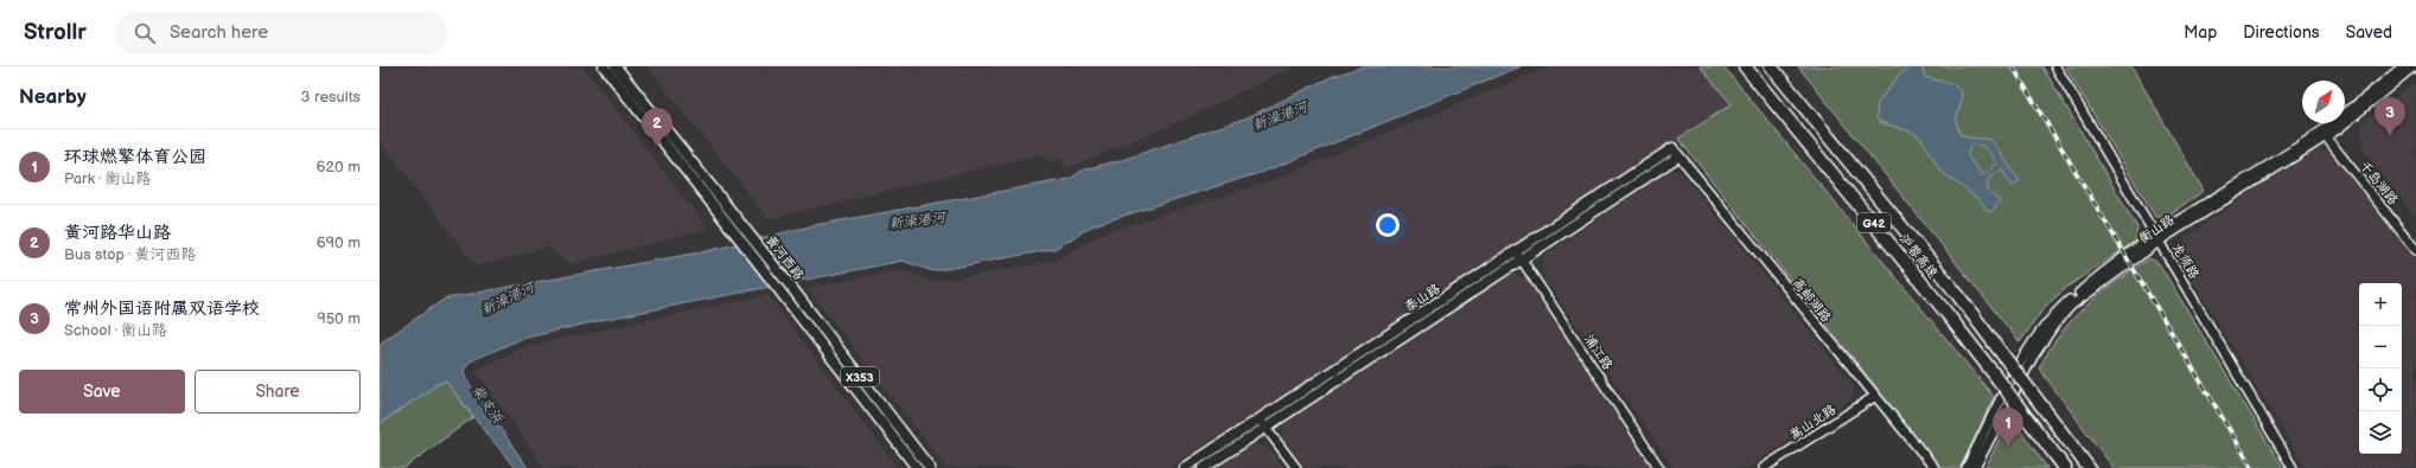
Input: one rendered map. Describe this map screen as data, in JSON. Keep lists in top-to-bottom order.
{
  "streets": {
    "highway": ["G42", "沪蓉高速"],
    "main road": ["黄河西路", "泰山路", "X353"],
    "street": [
      "千岛湖路",
      "衡山路",
      "龙须路",
      "高邮湖路",
      "浦江路",
      "嵩山北路"
    ]
  },
  "crossings": [
    ["千岛湖路", "衡山路"],
    ["衡山路", "龙须路"],
    ["泰山路", "高邮湖路"],
    ["泰山路", "浦江路"],
    ["高邮湖路", "嵩山北路"]
  ],
  "water": ["新澡港河", "柴支浜"],
  "north": "top right",
  "page": {
    "header": "Strollr",
    "search": "Search here",
    "nav": ["Map", "Directions", "Saved"],
    "heading": ["Nearby", "3 results"],
    "pins": ["3", "2", "1"],
    "list": [
      {
        "mark": "1",
        "name": "环球燃擎体育公园",
        "note": "Park · 衡山路",
        "value": "620 m"
      },
      {
        "mark": "2",
        "name": "黄河路华山路",
        "note": "Bus stop · 黄河西路",
        "value": "690 m"
      },
      {
        "mark": "3",
        "name": "常州外国语附属双语学校",
        "note": "School · 衡山路",
        "value": "950 m"
      }
    ],
    "map_buttons": ["+", "−"],
    "buttons": ["Save", "Share"]
  }
}
